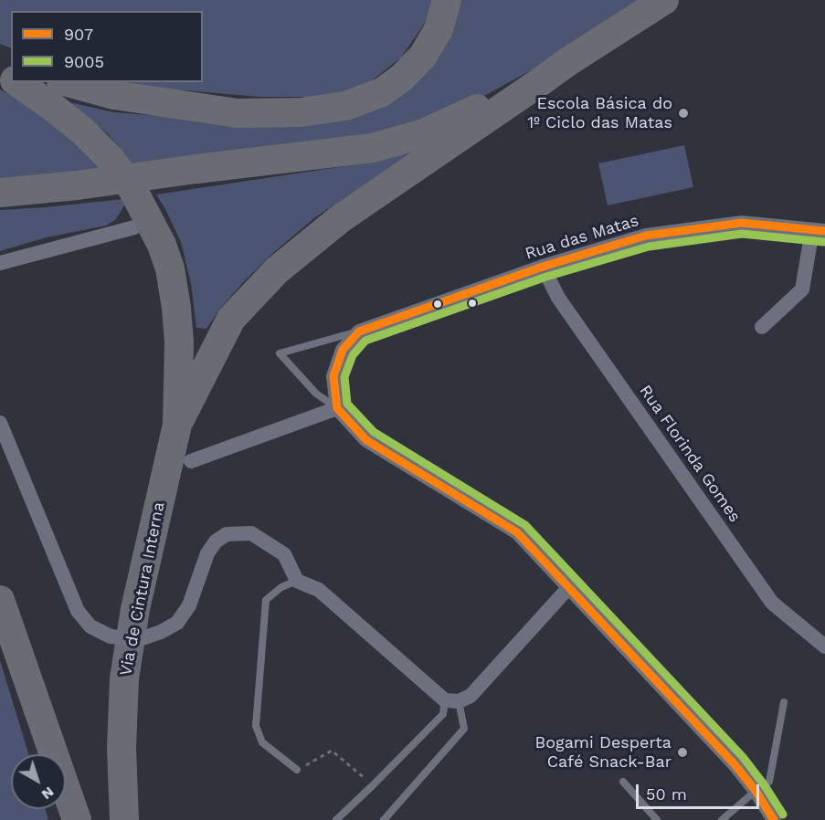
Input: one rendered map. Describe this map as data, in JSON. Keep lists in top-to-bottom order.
{
  "streets": {
    "highway": ["Via de Cintura Interna"],
    "street": ["Rua das Matas", "Rua Florinda Gomes"]
  },
  "crossings": [
    ["Rua das Matas", "Rua Florinda Gomes"]
  ],
  "places": ["Escola Básica do 1º Ciclo das Matas", "Bogami Desperta Café Snack-Bar"],
  "lines": ["transit line 907", "transit line 9005"],
  "legend": ["907", "9005"],
  "scale_bar": "50 m",
  "north": "bottom right"
}
